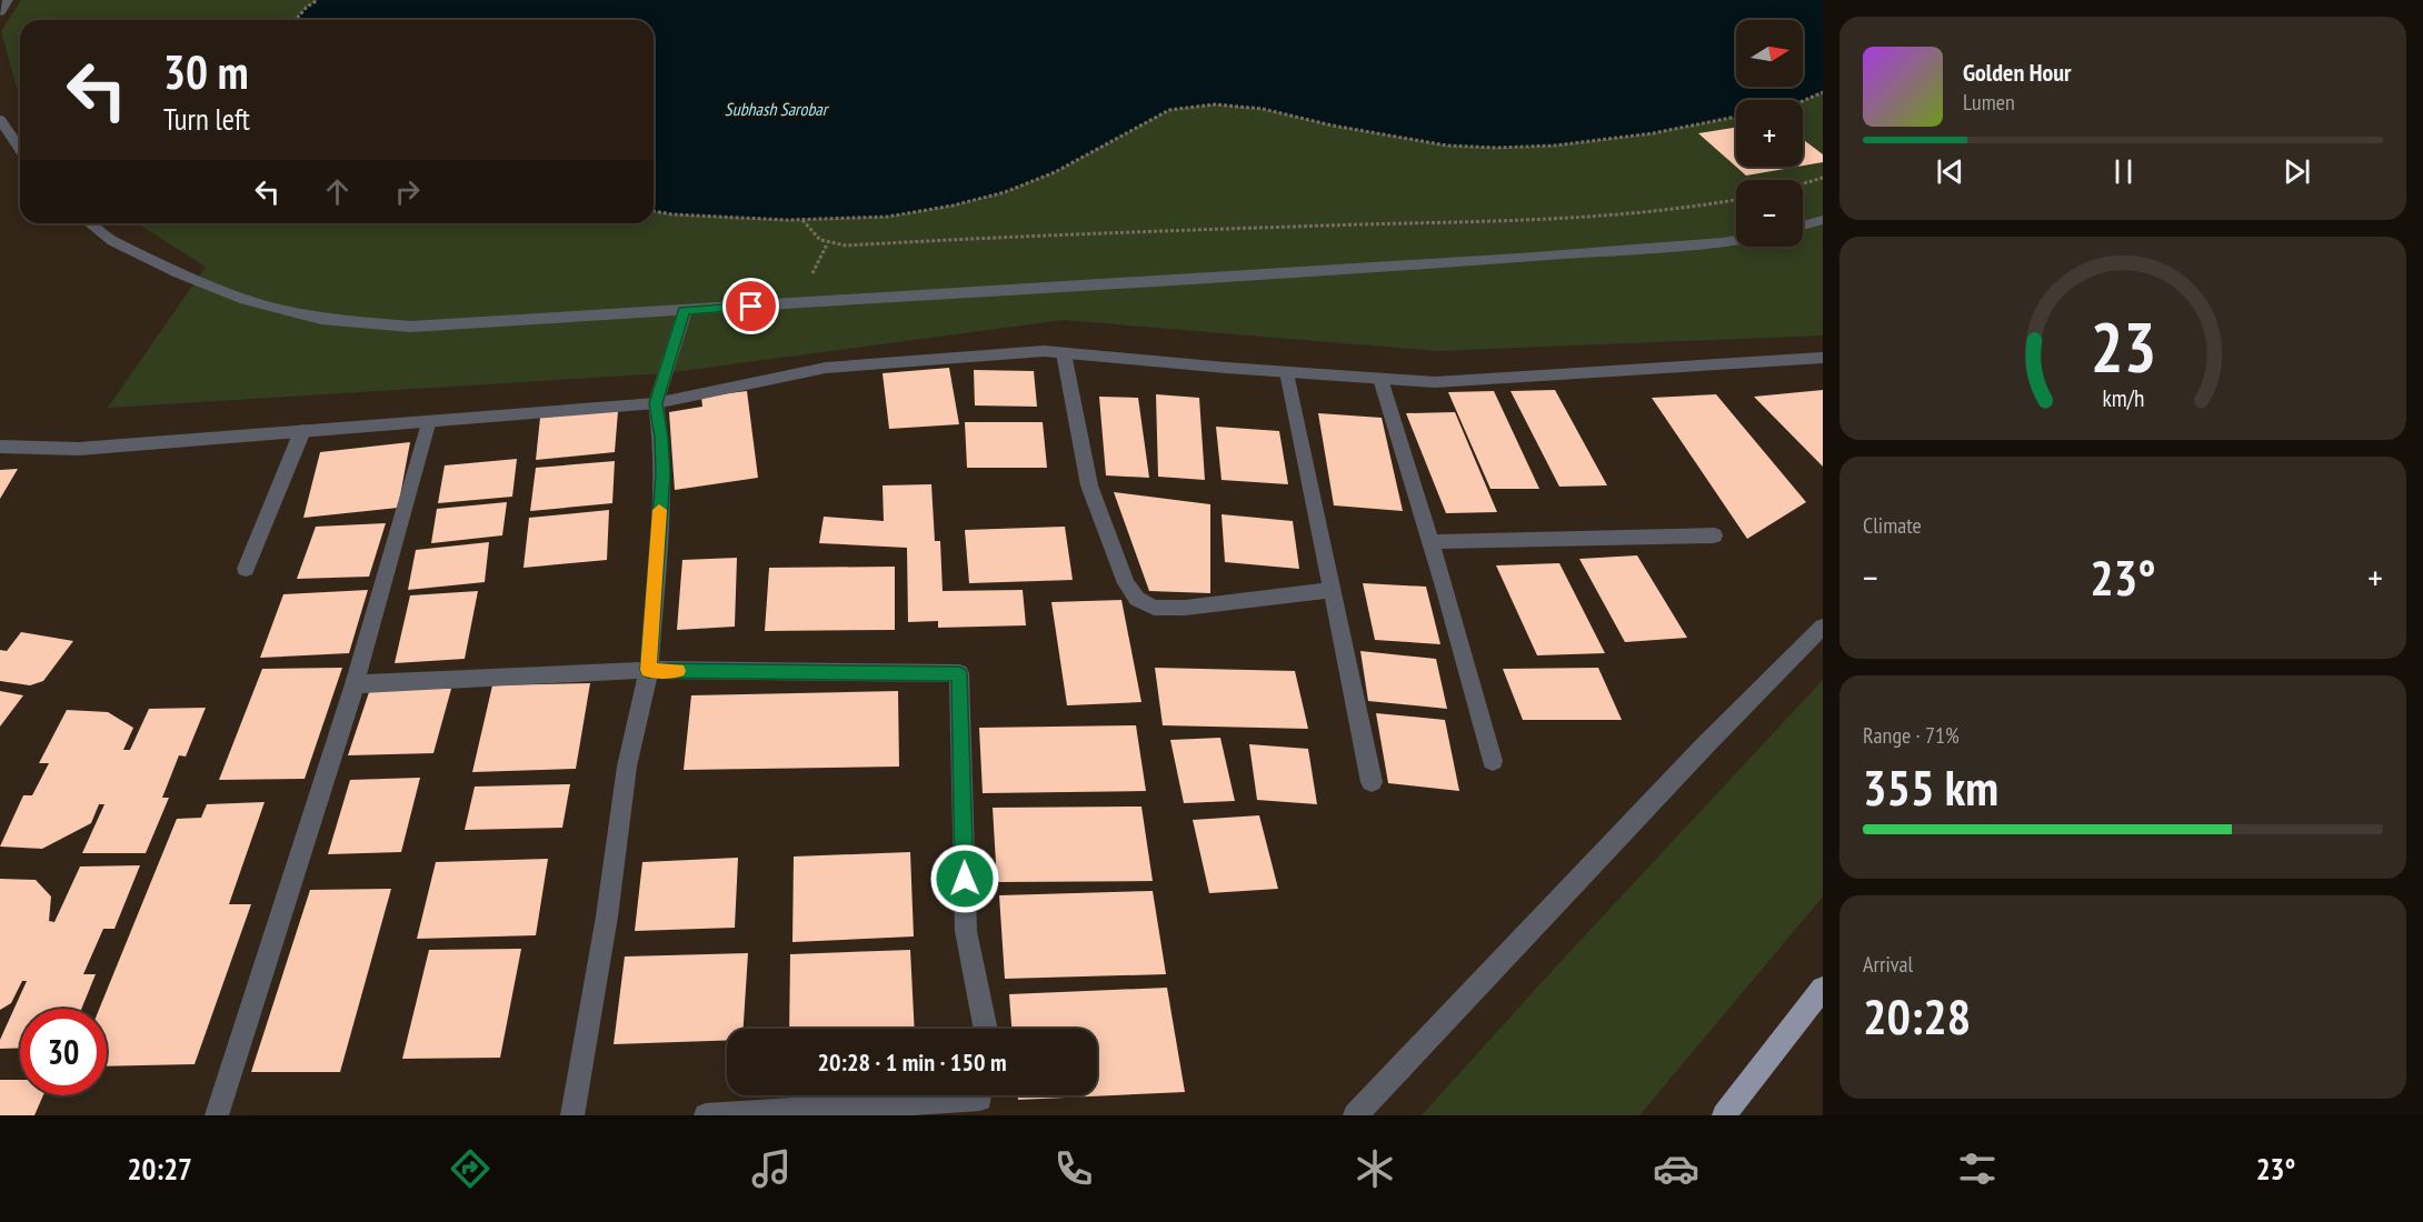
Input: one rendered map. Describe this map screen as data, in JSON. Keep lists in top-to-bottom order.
{
  "water": ["Subhash Sarobar"],
  "north": "right",
  "page": {
    "map_buttons": ["+", "−"],
    "turn": ["30 m", "Turn left"],
    "song": ["Golden Hour", "Lumen"],
    "tile": [
      "Climate",
      ["Range · 71%", "355 km"],
      ["Arrival", "20:28"]
    ],
    "heat": ["−", "23°", "+"],
    "limit": "30",
    "trip": "20:28 · 1 min · 150 m",
    "tabs": ["20:27", "23°"],
    "gauge": ["23", "km/h"]
  }
}
